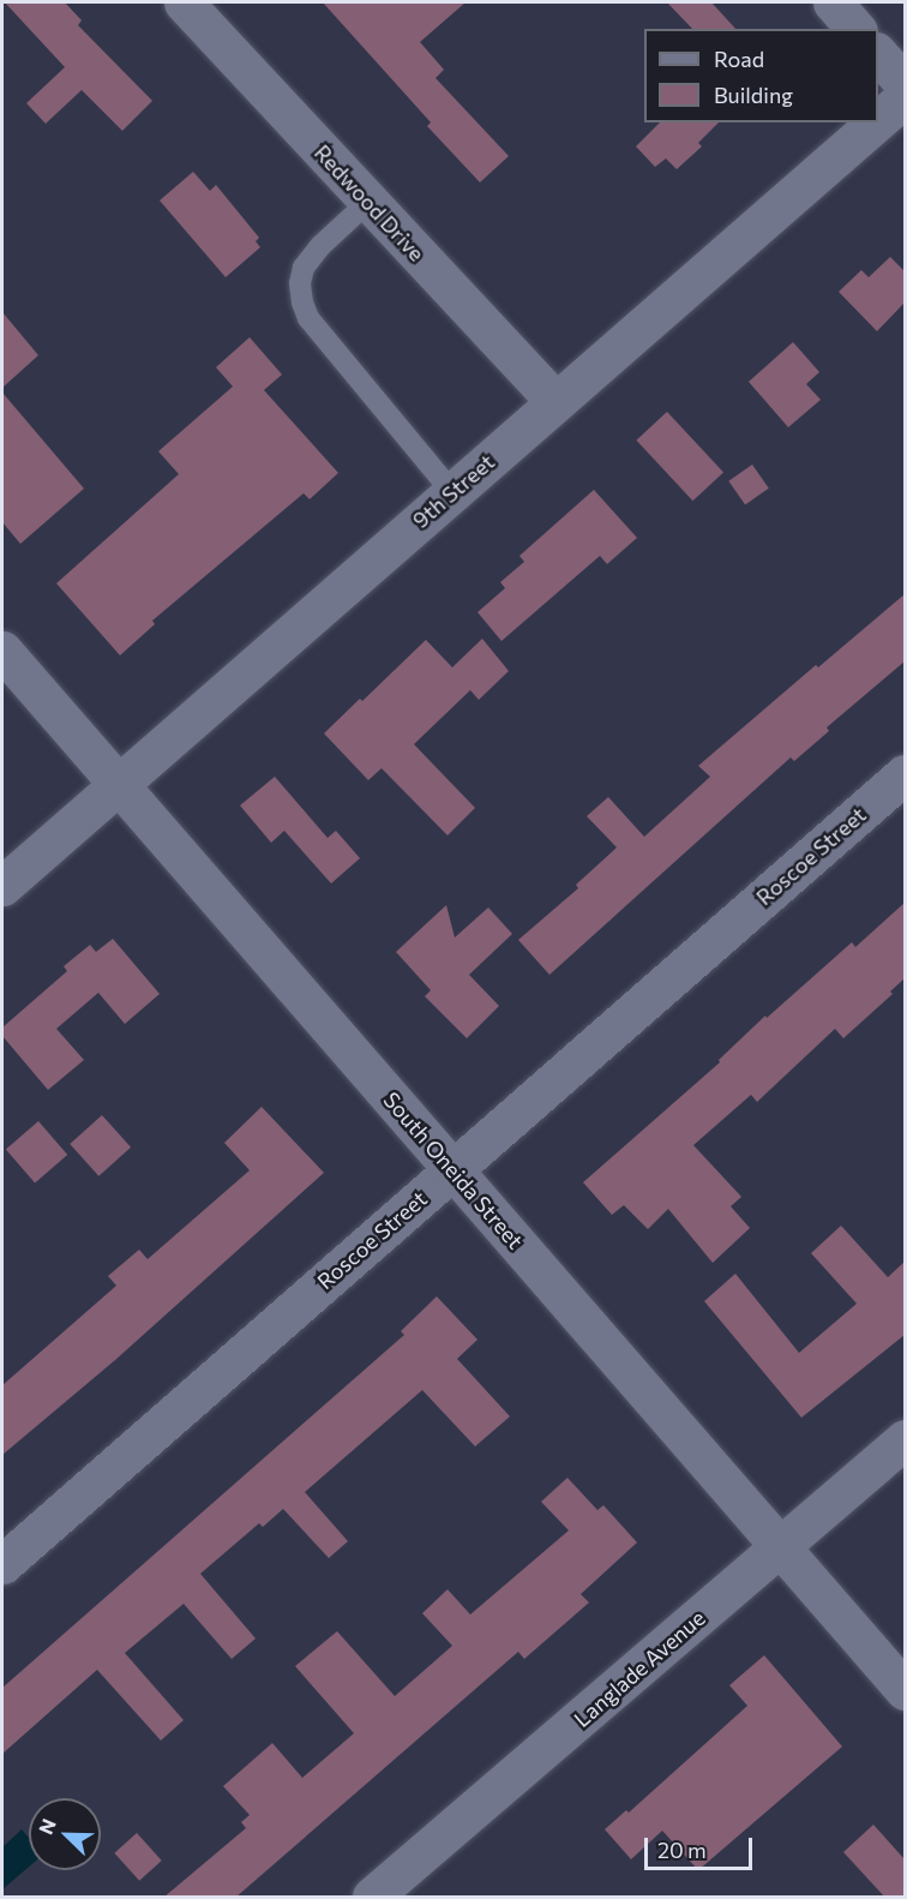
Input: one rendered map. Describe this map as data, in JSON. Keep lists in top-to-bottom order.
{
  "streets": {
    "street": [
      "Redwood Drive",
      "9th Street",
      "Roscoe Street",
      "South Oneida Street",
      "Langlade Avenue"
    ]
  },
  "crossings": [
    ["Redwood Drive", "9th Street"],
    ["9th Street", "South Oneida Street"],
    ["Roscoe Street", "South Oneida Street"],
    ["South Oneida Street", "Langlade Avenue"]
  ],
  "legend": ["Road", "Building"],
  "scale_bar": "20 m",
  "north": "top left"
}
